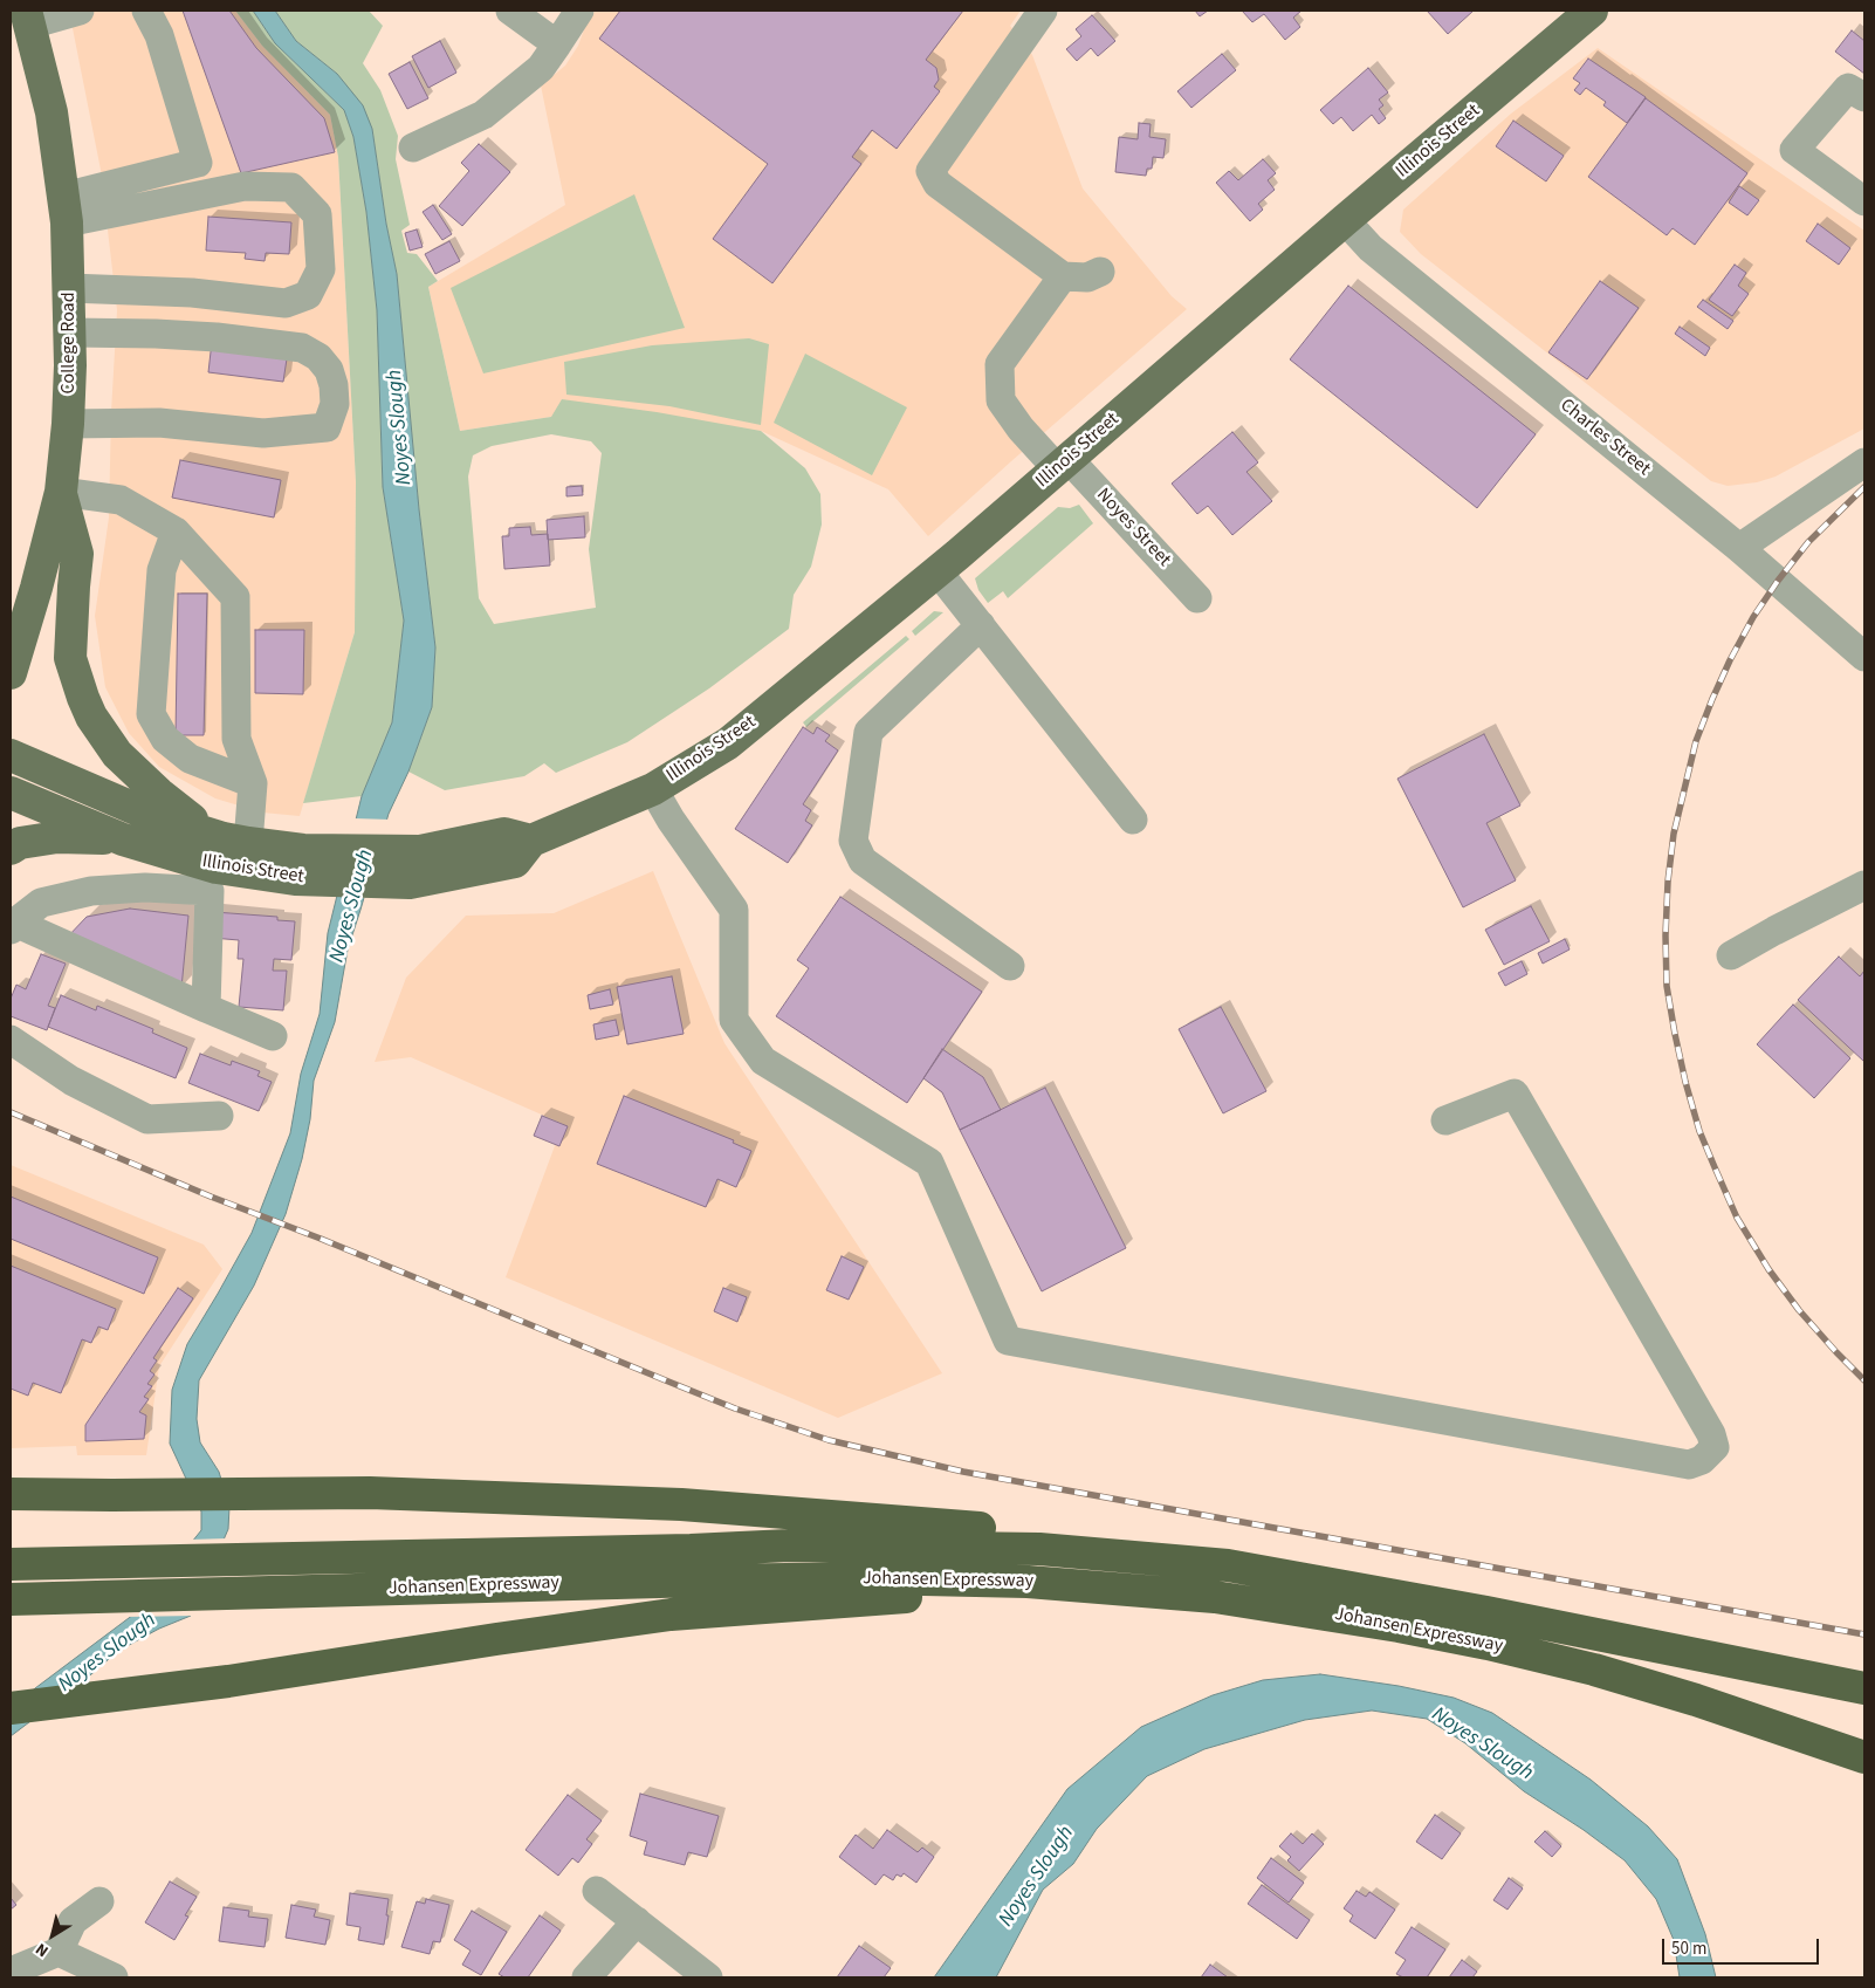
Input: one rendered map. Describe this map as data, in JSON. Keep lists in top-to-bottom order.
{
  "streets": {
    "highway": ["Johansen Expressway"],
    "main road": ["Illinois Street", "College Road"],
    "street": ["Charles Street", "Noyes Street"]
  },
  "crossings": [
    ["Illinois Street", "Charles Street"],
    ["Illinois Street", "Noyes Street"]
  ],
  "water": ["Noyes Slough"],
  "scale_bar": "50 m",
  "north": "bottom left"
}
